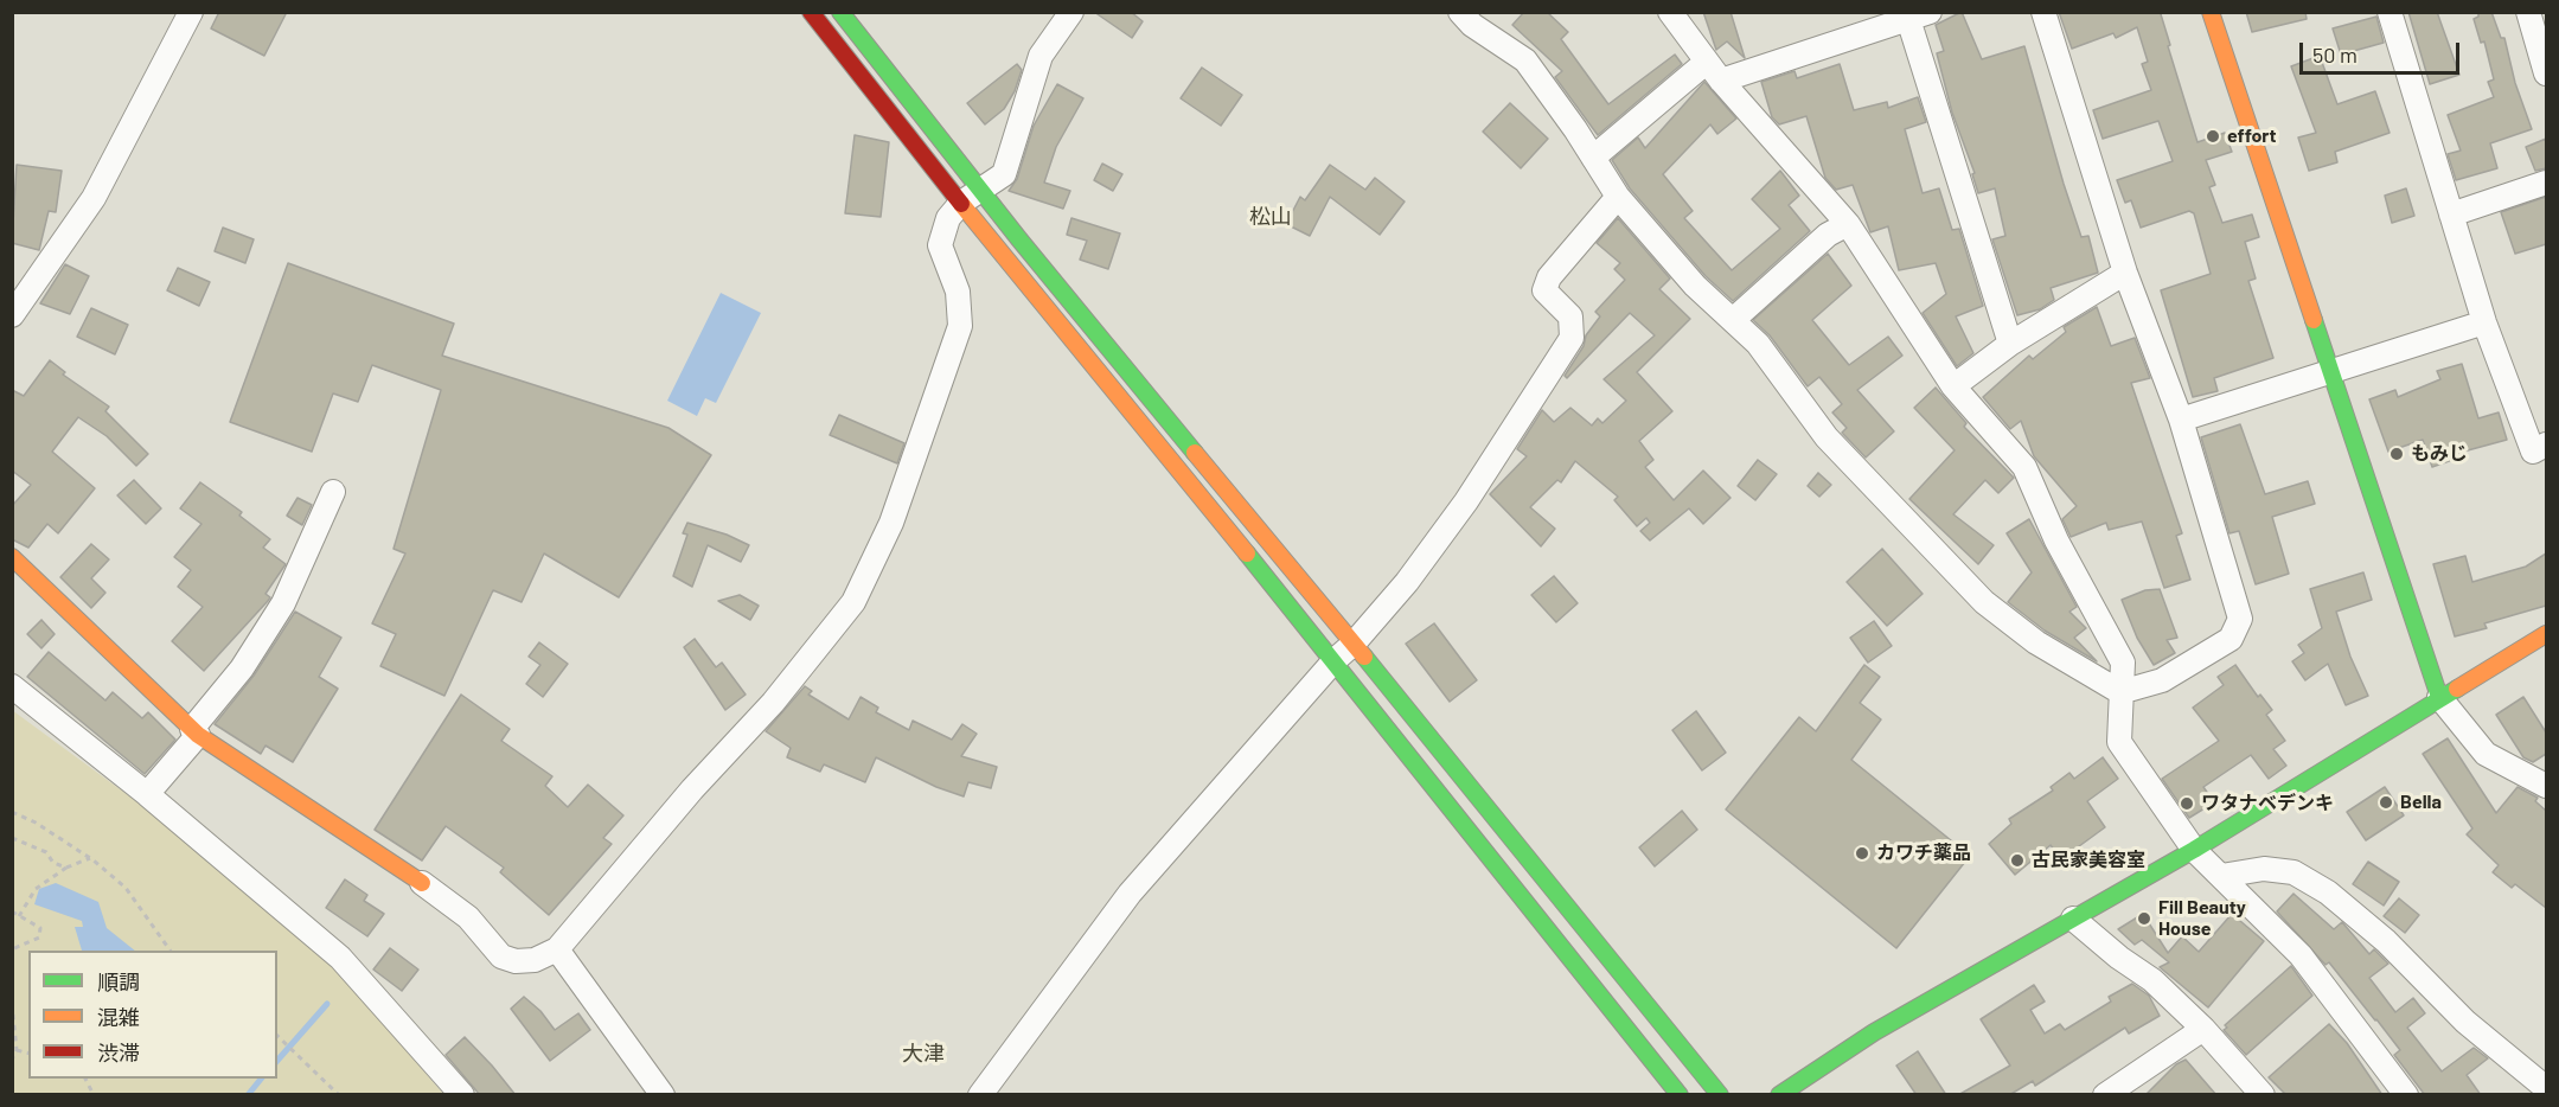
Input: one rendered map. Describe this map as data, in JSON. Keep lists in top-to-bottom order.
{
  "districts": ["松山", "大津"],
  "places": [
    "effort",
    "もみじ",
    "Bella",
    "ワタナベデンキ",
    "カワチ薬品",
    "古民家美容室",
    "Fill Beauty House"
  ],
  "legend": ["順調", "混雑", "渋滞"],
  "scale_bar": "50 m"
}
